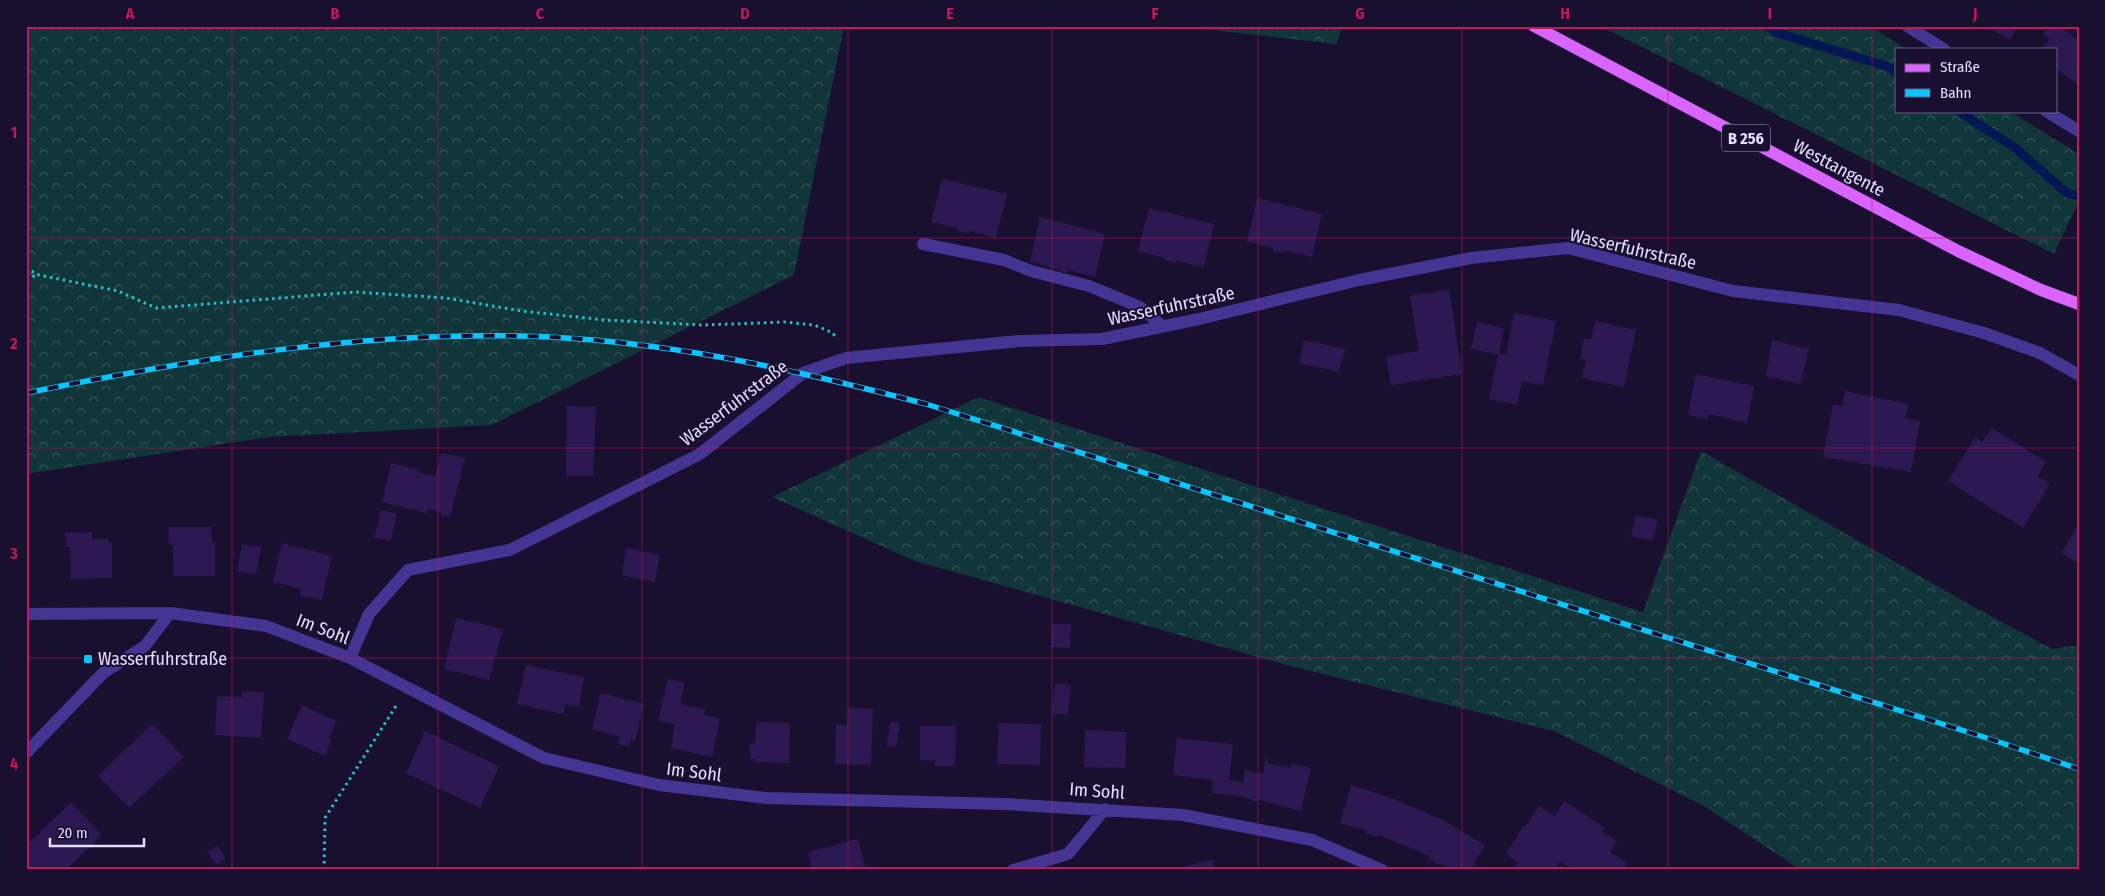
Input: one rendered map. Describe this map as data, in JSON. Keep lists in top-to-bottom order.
{
  "streets": {
    "main road": ["B 256", "Westtangente"],
    "street": ["Wasserfuhrstraße", "Im Sohl"]
  },
  "crossings": [
    ["Wasserfuhrstraße", "Im Sohl"]
  ],
  "places": {
    "transit": ["Wasserfuhrstraße"]
  },
  "legend": ["Straße", "Bahn"],
  "scale_bar": "20 m",
  "grid": {
    "columns": [
      "A",
      "B",
      "C",
      "D",
      "E",
      "F",
      "G",
      "H",
      "I",
      "J"
    ],
    "rows": [
      "1",
      "2",
      "3",
      "4"
    ]
  }
}
